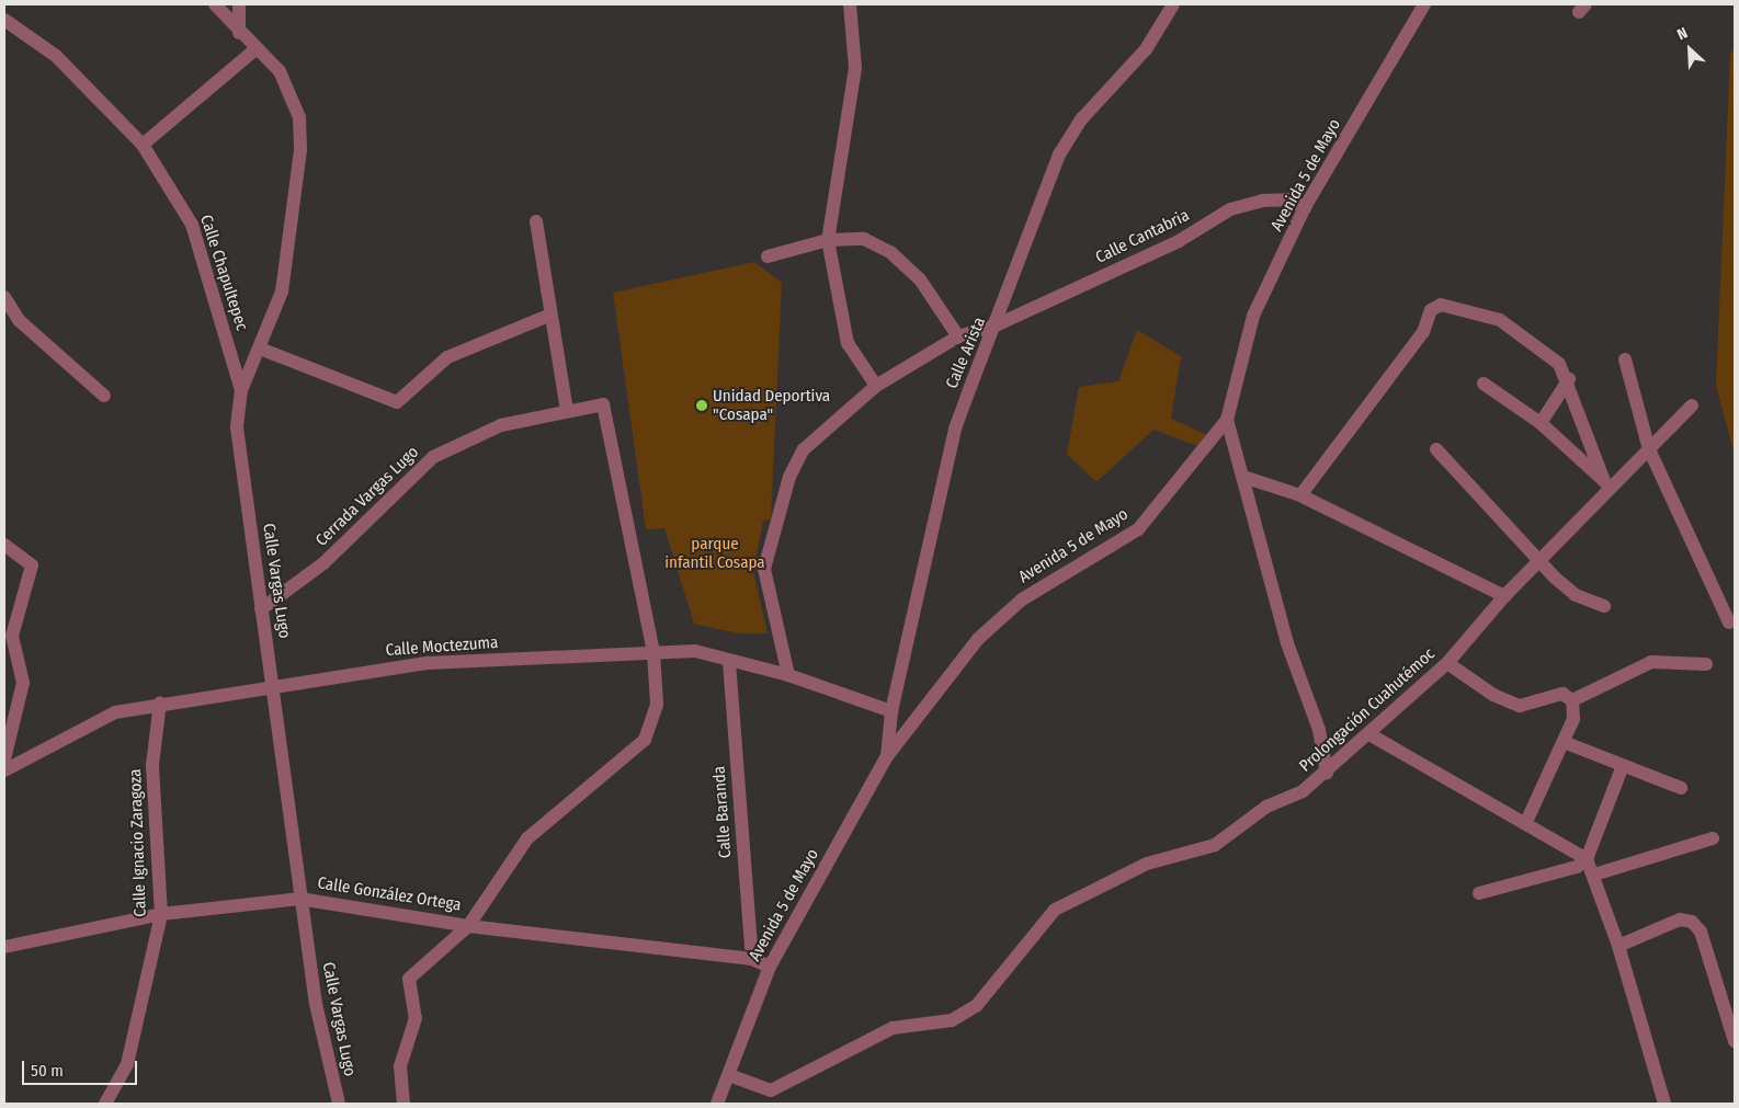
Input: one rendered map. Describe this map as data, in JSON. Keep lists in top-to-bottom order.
{
  "streets": {
    "street": [
      "Avenida 5 de Mayo",
      "Calle Cantabria",
      "Calle Chapultepec",
      "Calle Arista",
      "Cerrada Vargas Lugo",
      "Calle Vargas Lugo",
      "Calle Moctezuma",
      "Prolongación Cuahutémoc",
      "Calle Baranda",
      "Calle Ignacio Zaragoza",
      "Calle González Ortega"
    ]
  },
  "crossings": [
    ["Avenida 5 de Mayo", "Calle Cantabria"],
    ["Avenida 5 de Mayo", "Calle Arista"],
    ["Avenida 5 de Mayo", "Prolongación Cuahutémoc"],
    ["Avenida 5 de Mayo", "Calle González Ortega"],
    ["Calle Cantabria", "Calle Arista"],
    ["Calle Cantabria", "Calle Moctezuma"],
    ["Calle Chapultepec", "Calle Vargas Lugo"],
    ["Calle Arista", "Calle Moctezuma"],
    ["Cerrada Vargas Lugo", "Calle Vargas Lugo"],
    ["Cerrada Vargas Lugo", "Calle Moctezuma"],
    ["Calle Vargas Lugo", "Calle Moctezuma"],
    ["Calle Vargas Lugo", "Calle González Ortega"],
    ["Calle Moctezuma", "Calle Baranda"],
    ["Calle Moctezuma", "Calle Ignacio Zaragoza"],
    ["Calle Baranda", "Calle González Ortega"],
    ["Calle Ignacio Zaragoza", "Calle González Ortega"]
  ],
  "parks": ["parque infantil Cosapa"],
  "places": ["Unidad Deportiva \"Cosapa\""],
  "scale_bar": "50 m",
  "north": "top left"
}
